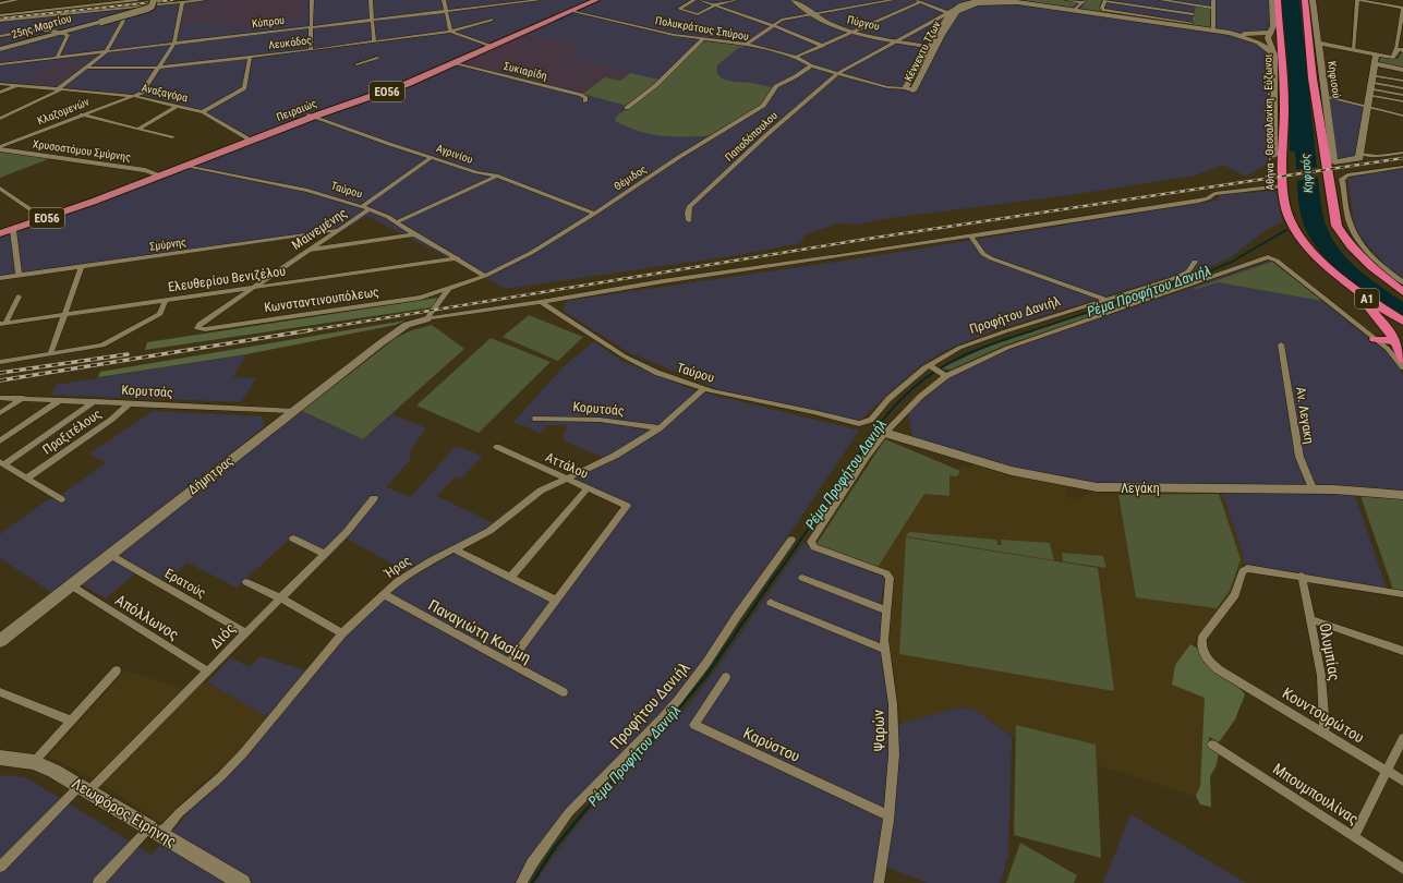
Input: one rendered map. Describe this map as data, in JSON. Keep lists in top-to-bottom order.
{
  "streets": {
    "highway": ["Αθήνα - Θεσσαλονίκη - Εύζωνοι", "Α1"],
    "main road": ["ΕΟ56", "Πειραιώς"],
    "street": [
      "Κύπρου",
      "Πύργου",
      "25ης Μαρτίου",
      "Πολυκράτους Σπύρου",
      "Λευκάδος",
      "Κέννεντυ Τζων",
      "Συκιαρίδη",
      "Κηφισού",
      "Αναξαγόρα",
      "Κλαζομενών",
      "Παπαδόπουλου",
      "Χρυσοστόμου Σμύρνης",
      "Αγρινίου",
      "Θέμιδος",
      "Ταύρου",
      "Μαινεμένης",
      "Σμύρνης",
      "Ελευθερίου Βενιζέλου",
      "Κωνσταντινουπόλεως",
      "Προφήτου Δανιήλ",
      "Κορυτσάς",
      "Αν. Λεγακη",
      "Πραξιτέλους",
      "Αττάλου",
      "Δήμητρας",
      "Λεγάκη",
      "Ήρας",
      "Ερατούς",
      "Απόλλωνος",
      "Παναγιώτη Κασίμη",
      "Διός",
      "Ολυμπίας",
      "Κουντουρώτου",
      "Ψαρών",
      "Καρύστου",
      "Μπουμπουλίνας",
      "Λεωφόρος Ειρήνης"
    ]
  },
  "crossings": [
    ["Πύργου", "Κέννεντυ Τζων"],
    ["Πύργου", "Παπαδόπουλου"],
    ["Πολυκράτους Σπύρου", "Κέννεντυ Τζων"],
    ["Πολυκράτους Σπύρου", "Πειραιώς"],
    ["Πολυκράτους Σπύρου", "Παπαδόπουλου"],
    ["Πολυκράτους Σπύρου", "Θέμιδος"],
    ["Κέννεντυ Τζων", "Αθήνα - Θεσσαλονίκη - Εύζωνοι"],
    ["Κέννεντυ Τζων", "Παπαδόπουλου"],
    ["Συκιαρίδη", "Πειραιώς"],
    ["Αναξαγόρα", "Πειραιώς"],
    ["Αναξαγόρα", "Κλαζομενών"],
    ["Πειραιώς", "Χρυσοστόμου Σμύρνης"],
    ["Πειραιώς", "Αγρινίου"],
    ["Πειραιώς", "Ταύρου"],
    ["Κλαζομενών", "Χρυσοστόμου Σμύρνης"],
    ["Αγρινίου", "Θέμιδος"],
    ["Αγρινίου", "Μαινεμένης"],
    ["Θέμιδος", "Ταύρου"],
    ["Θέμιδος", "Κωνσταντινουπόλεως"],
    ["Ταύρου", "Μαινεμένης"],
    ["Ταύρου", "Ελευθερίου Βενιζέλου"],
    ["Ταύρου", "Προφήτου Δανιήλ"],
    ["Ταύρου", "Ήρας"],
    ["Μαινεμένης", "Σμύρνης"],
    ["Μαινεμένης", "Ελευθερίου Βενιζέλου"],
    ["Μαινεμένης", "Κωνσταντινουπόλεως"],
    ["Κορυτσάς", "Πραξιτέλους"],
    ["Κορυτσάς", "Δήμητρας"],
    ["Κορυτσάς", "Ήρας"],
    ["Αν. Λεγακη", "Λεγάκη"],
    ["Αττάλου", "Ήρας"],
    ["Δήμητρας", "Ερατούς"],
    ["Δήμητρας", "Απόλλωνος"],
    ["Λεγάκη", "Ψαρών"],
    ["Ήρας", "Παναγιώτη Κασίμη"],
    ["Ήρας", "Λεωφόρος Ειρήνης"],
    ["Ερατούς", "Διός"],
    ["Απόλλωνος", "Διός"],
    ["Διός", "Λεωφόρος Ειρήνης"],
    ["Ολυμπίας", "Κουντουρώτου"],
    ["Ψαρών", "Καρύστου"]
  ],
  "water": ["Κηφισός", "Ρέμα Προφήτου Δανιήλ"]
}
